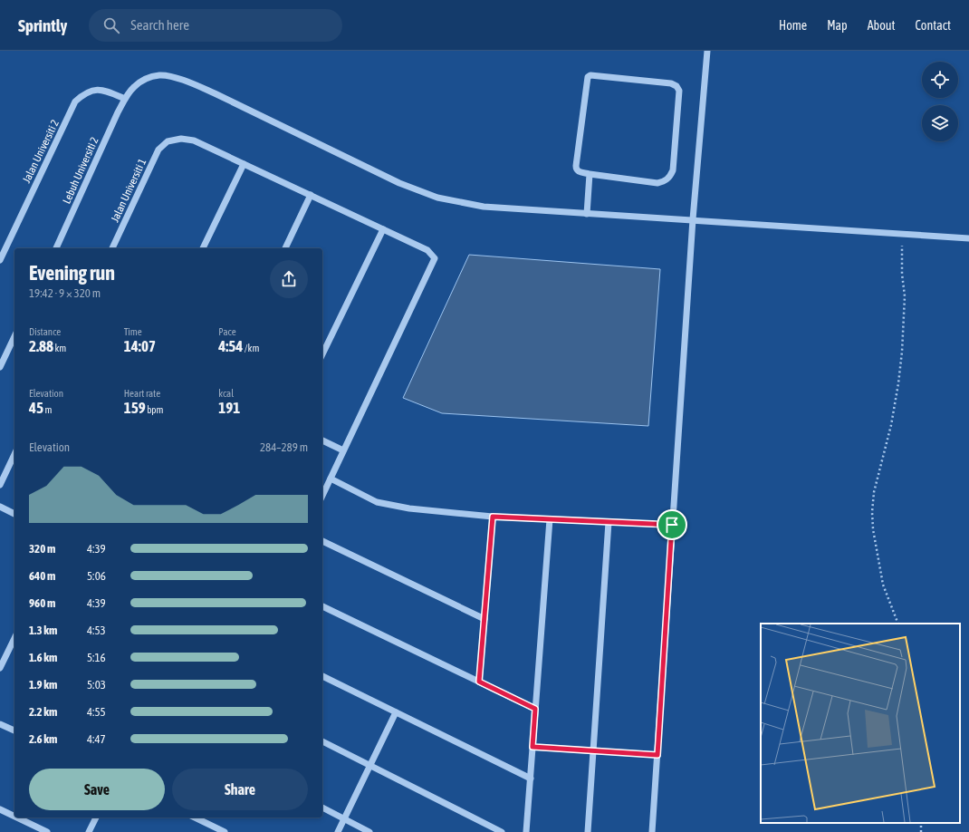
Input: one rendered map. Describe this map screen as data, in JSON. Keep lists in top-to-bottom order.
{
  "streets": {
    "street": ["Jalan Universiti 2", "Lebuh Universiti 2", "Jalan Universiti 1"]
  },
  "crossings": [
    ["Jalan Universiti 2", "Lebuh Universiti 2"]
  ],
  "page": {
    "header": "Sprintly",
    "search": "Search here",
    "nav": [
      "Home",
      "Map",
      "About",
      "Contact"
    ],
    "heading": ["Evening run", "19:42 · 9 × 320 m"],
    "stats": [
      ["Distance", "2.88 km"],
      ["Time", "14:07"],
      ["Pace", "4:54 /km"],
      ["Elevation", "45 m"],
      ["Heart rate", "159 bpm"],
      ["kcal", "191"]
    ],
    "chart": ["Elevation", "284–289 m"],
    "list": [
      {
        "name": "320 m",
        "note": "4:39"
      },
      {
        "name": "640 m",
        "note": "5:06"
      },
      {
        "name": "960 m",
        "note": "4:39"
      },
      {
        "name": "1.3 km",
        "note": "4:53"
      },
      {
        "name": "1.6 km",
        "note": "5:16"
      },
      {
        "name": "1.9 km",
        "note": "5:03"
      },
      {
        "name": "2.2 km",
        "note": "4:55"
      },
      {
        "name": "2.6 km",
        "note": "4:47"
      }
    ],
    "buttons": ["Save", "Share"]
  }
}
